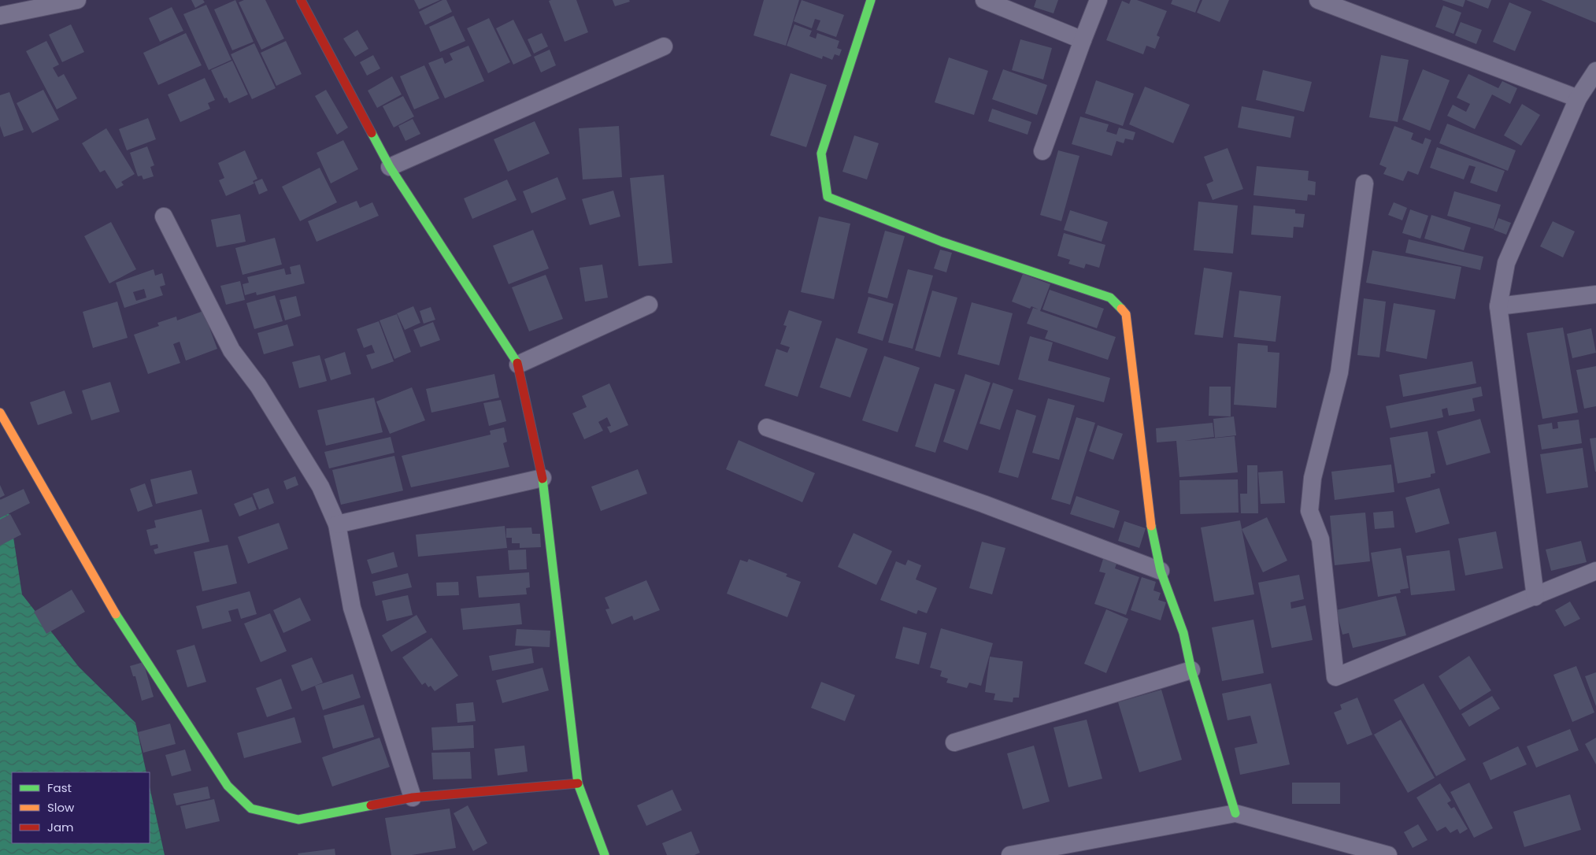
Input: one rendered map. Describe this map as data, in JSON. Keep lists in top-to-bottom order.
{
  "legend": ["Fast", "Slow", "Jam"]
}
